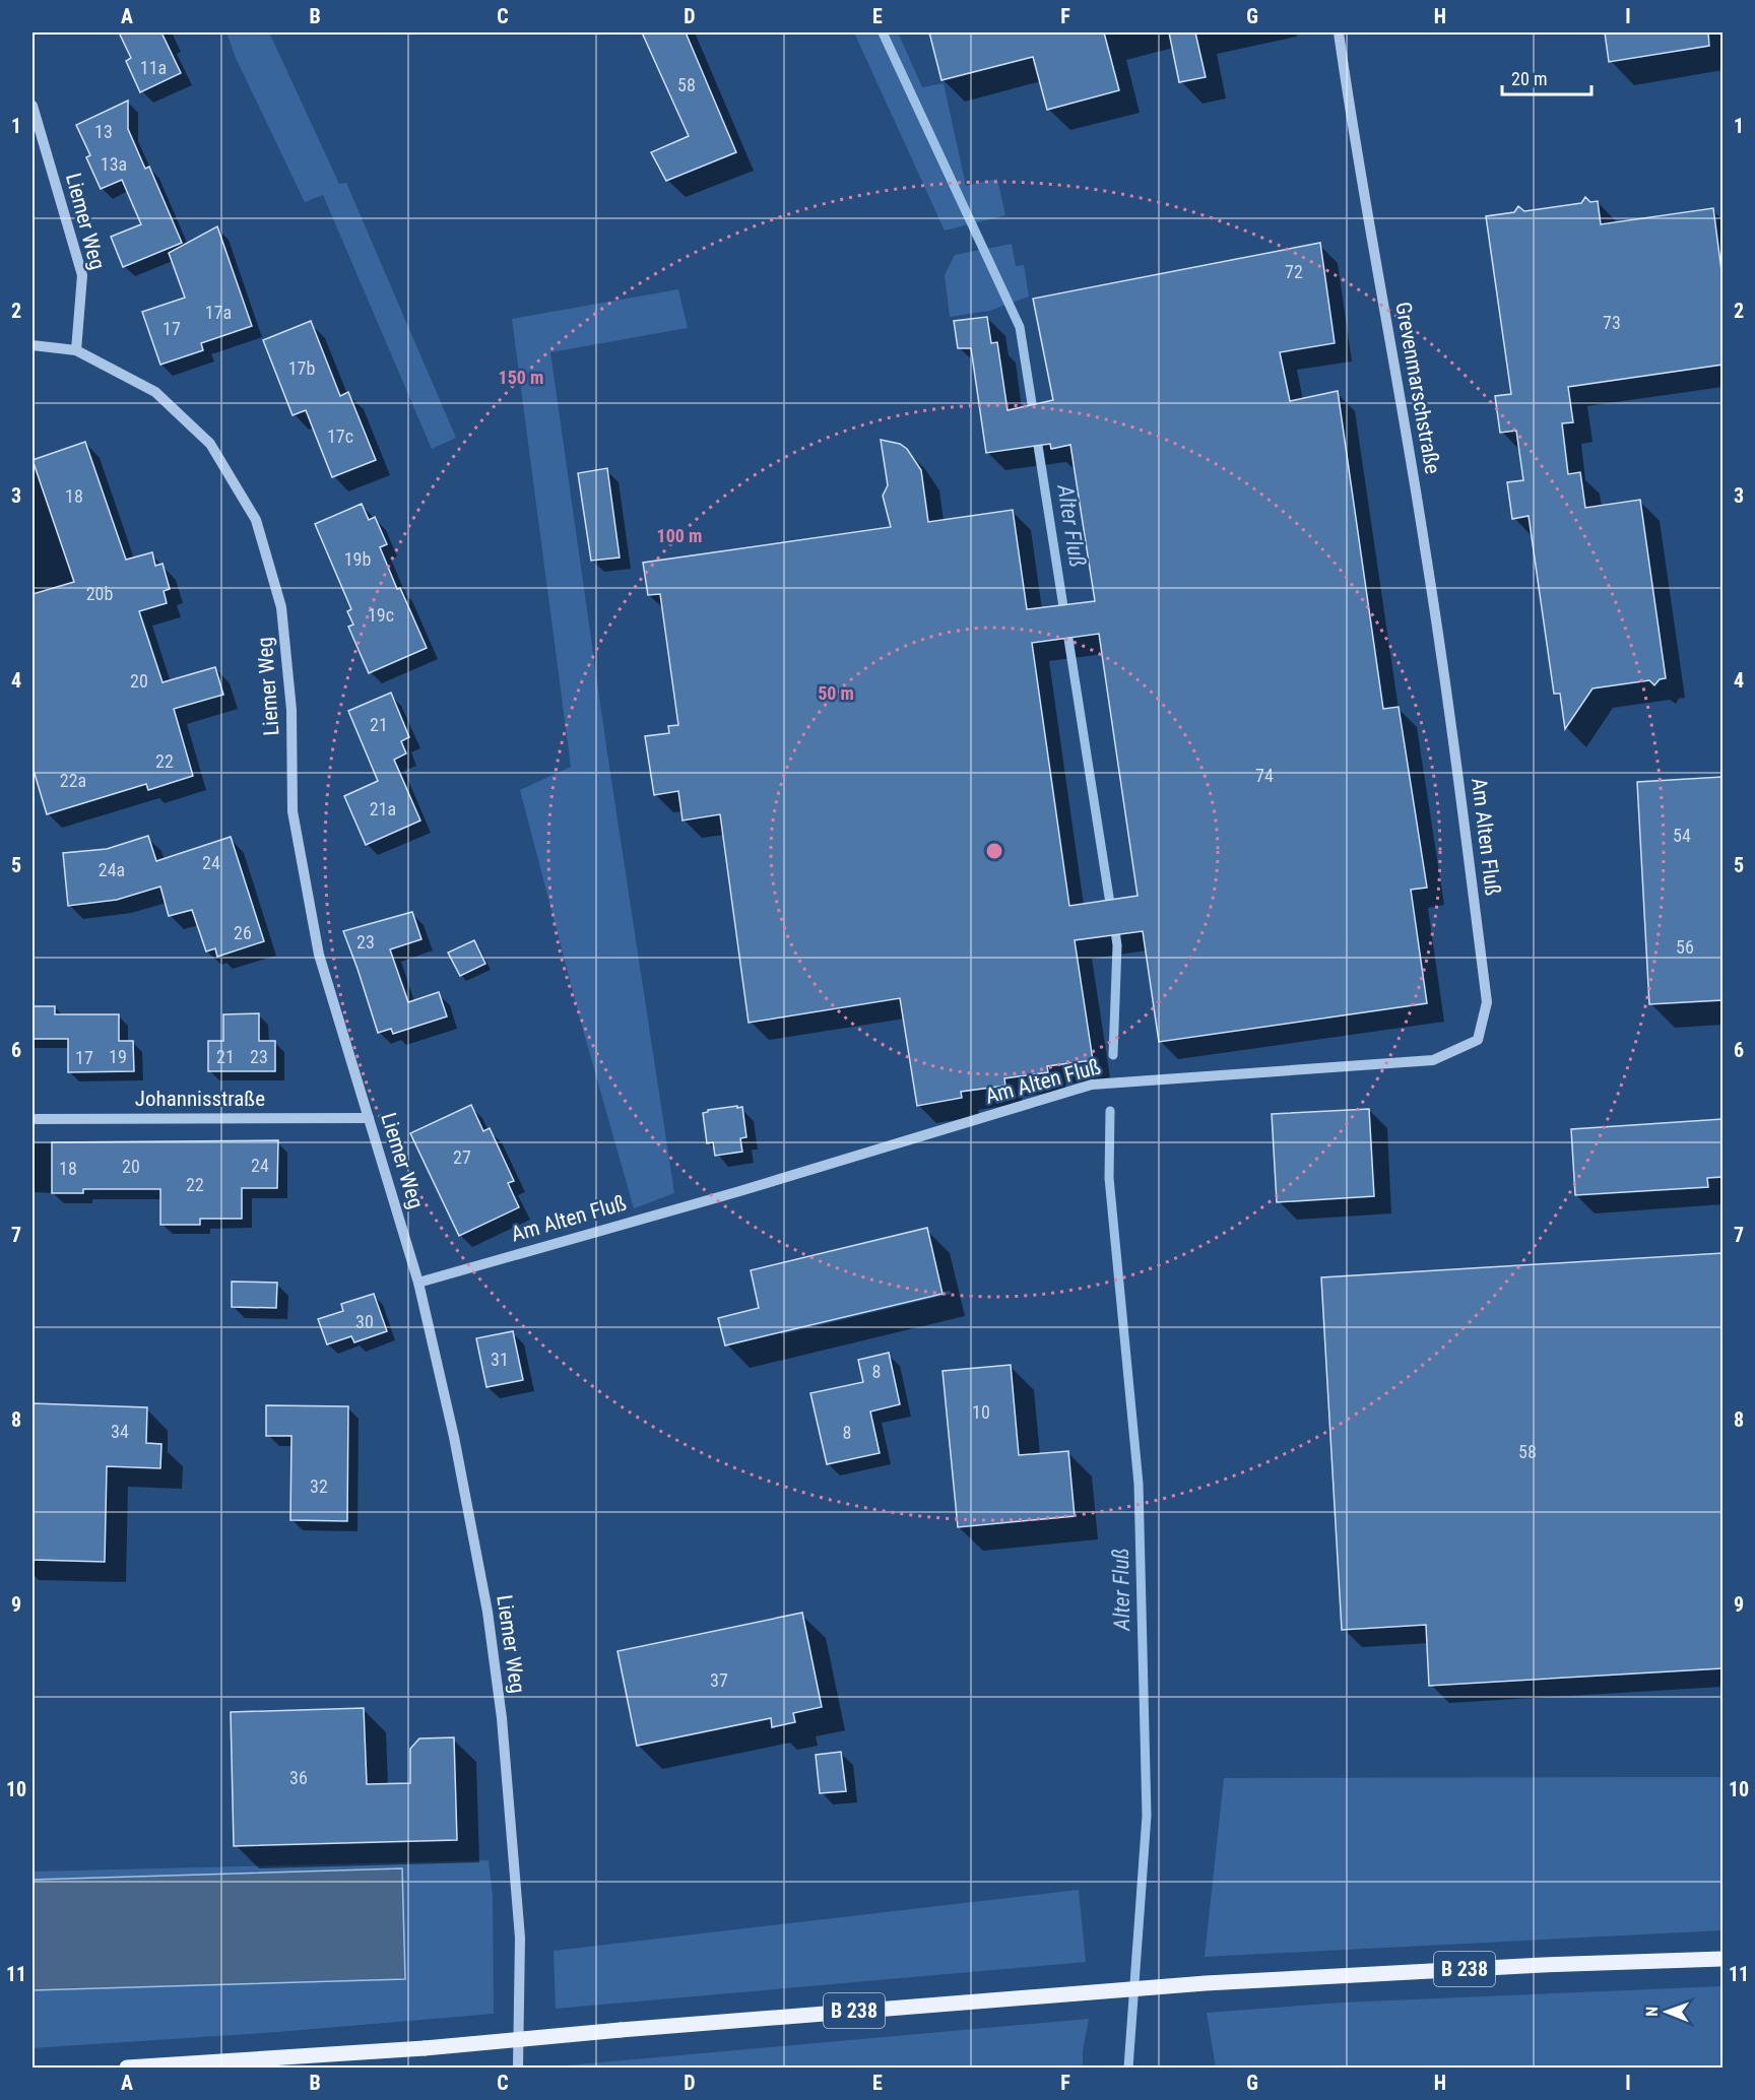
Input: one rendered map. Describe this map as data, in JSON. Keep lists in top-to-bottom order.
{
  "streets": {
    "main road": ["B 238"],
    "street": [
      "Liemer Weg",
      "Grevenmarschstraße",
      "Am Alten Fluß",
      "Johannisstraße"
    ]
  },
  "crossings": [
    ["Liemer Weg", "Am Alten Fluß"],
    ["Liemer Weg", "Johannisstraße"],
    ["Grevenmarschstraße", "Am Alten Fluß"]
  ],
  "water": ["Alter Fluß"],
  "house_numbers": [
    "11a",
    "58",
    "13",
    "13a",
    "72",
    "17a",
    "73",
    "17",
    "17b",
    "17c",
    "18",
    "19b",
    "20b",
    "19c",
    "20",
    "21",
    "22",
    "74",
    "22a",
    "21a",
    "54",
    "24",
    "24a",
    "26",
    "23",
    "56",
    "19",
    "21",
    "23",
    "17",
    "27",
    "24",
    "20",
    "18",
    "22",
    "30",
    "31",
    "8",
    "10",
    "34",
    "8",
    "58",
    "32",
    "37",
    "36"
  ],
  "scale_bar": "20 m",
  "north": "left",
  "grid": {
    "columns": [
      "A",
      "B",
      "C",
      "D",
      "E",
      "F",
      "G",
      "H",
      "I"
    ],
    "rows": [
      "1",
      "2",
      "3",
      "4",
      "5",
      "6",
      "7",
      "8",
      "9",
      "10",
      "11"
    ]
  },
  "rings": ["150 m", "100 m", "50 m"]
}
